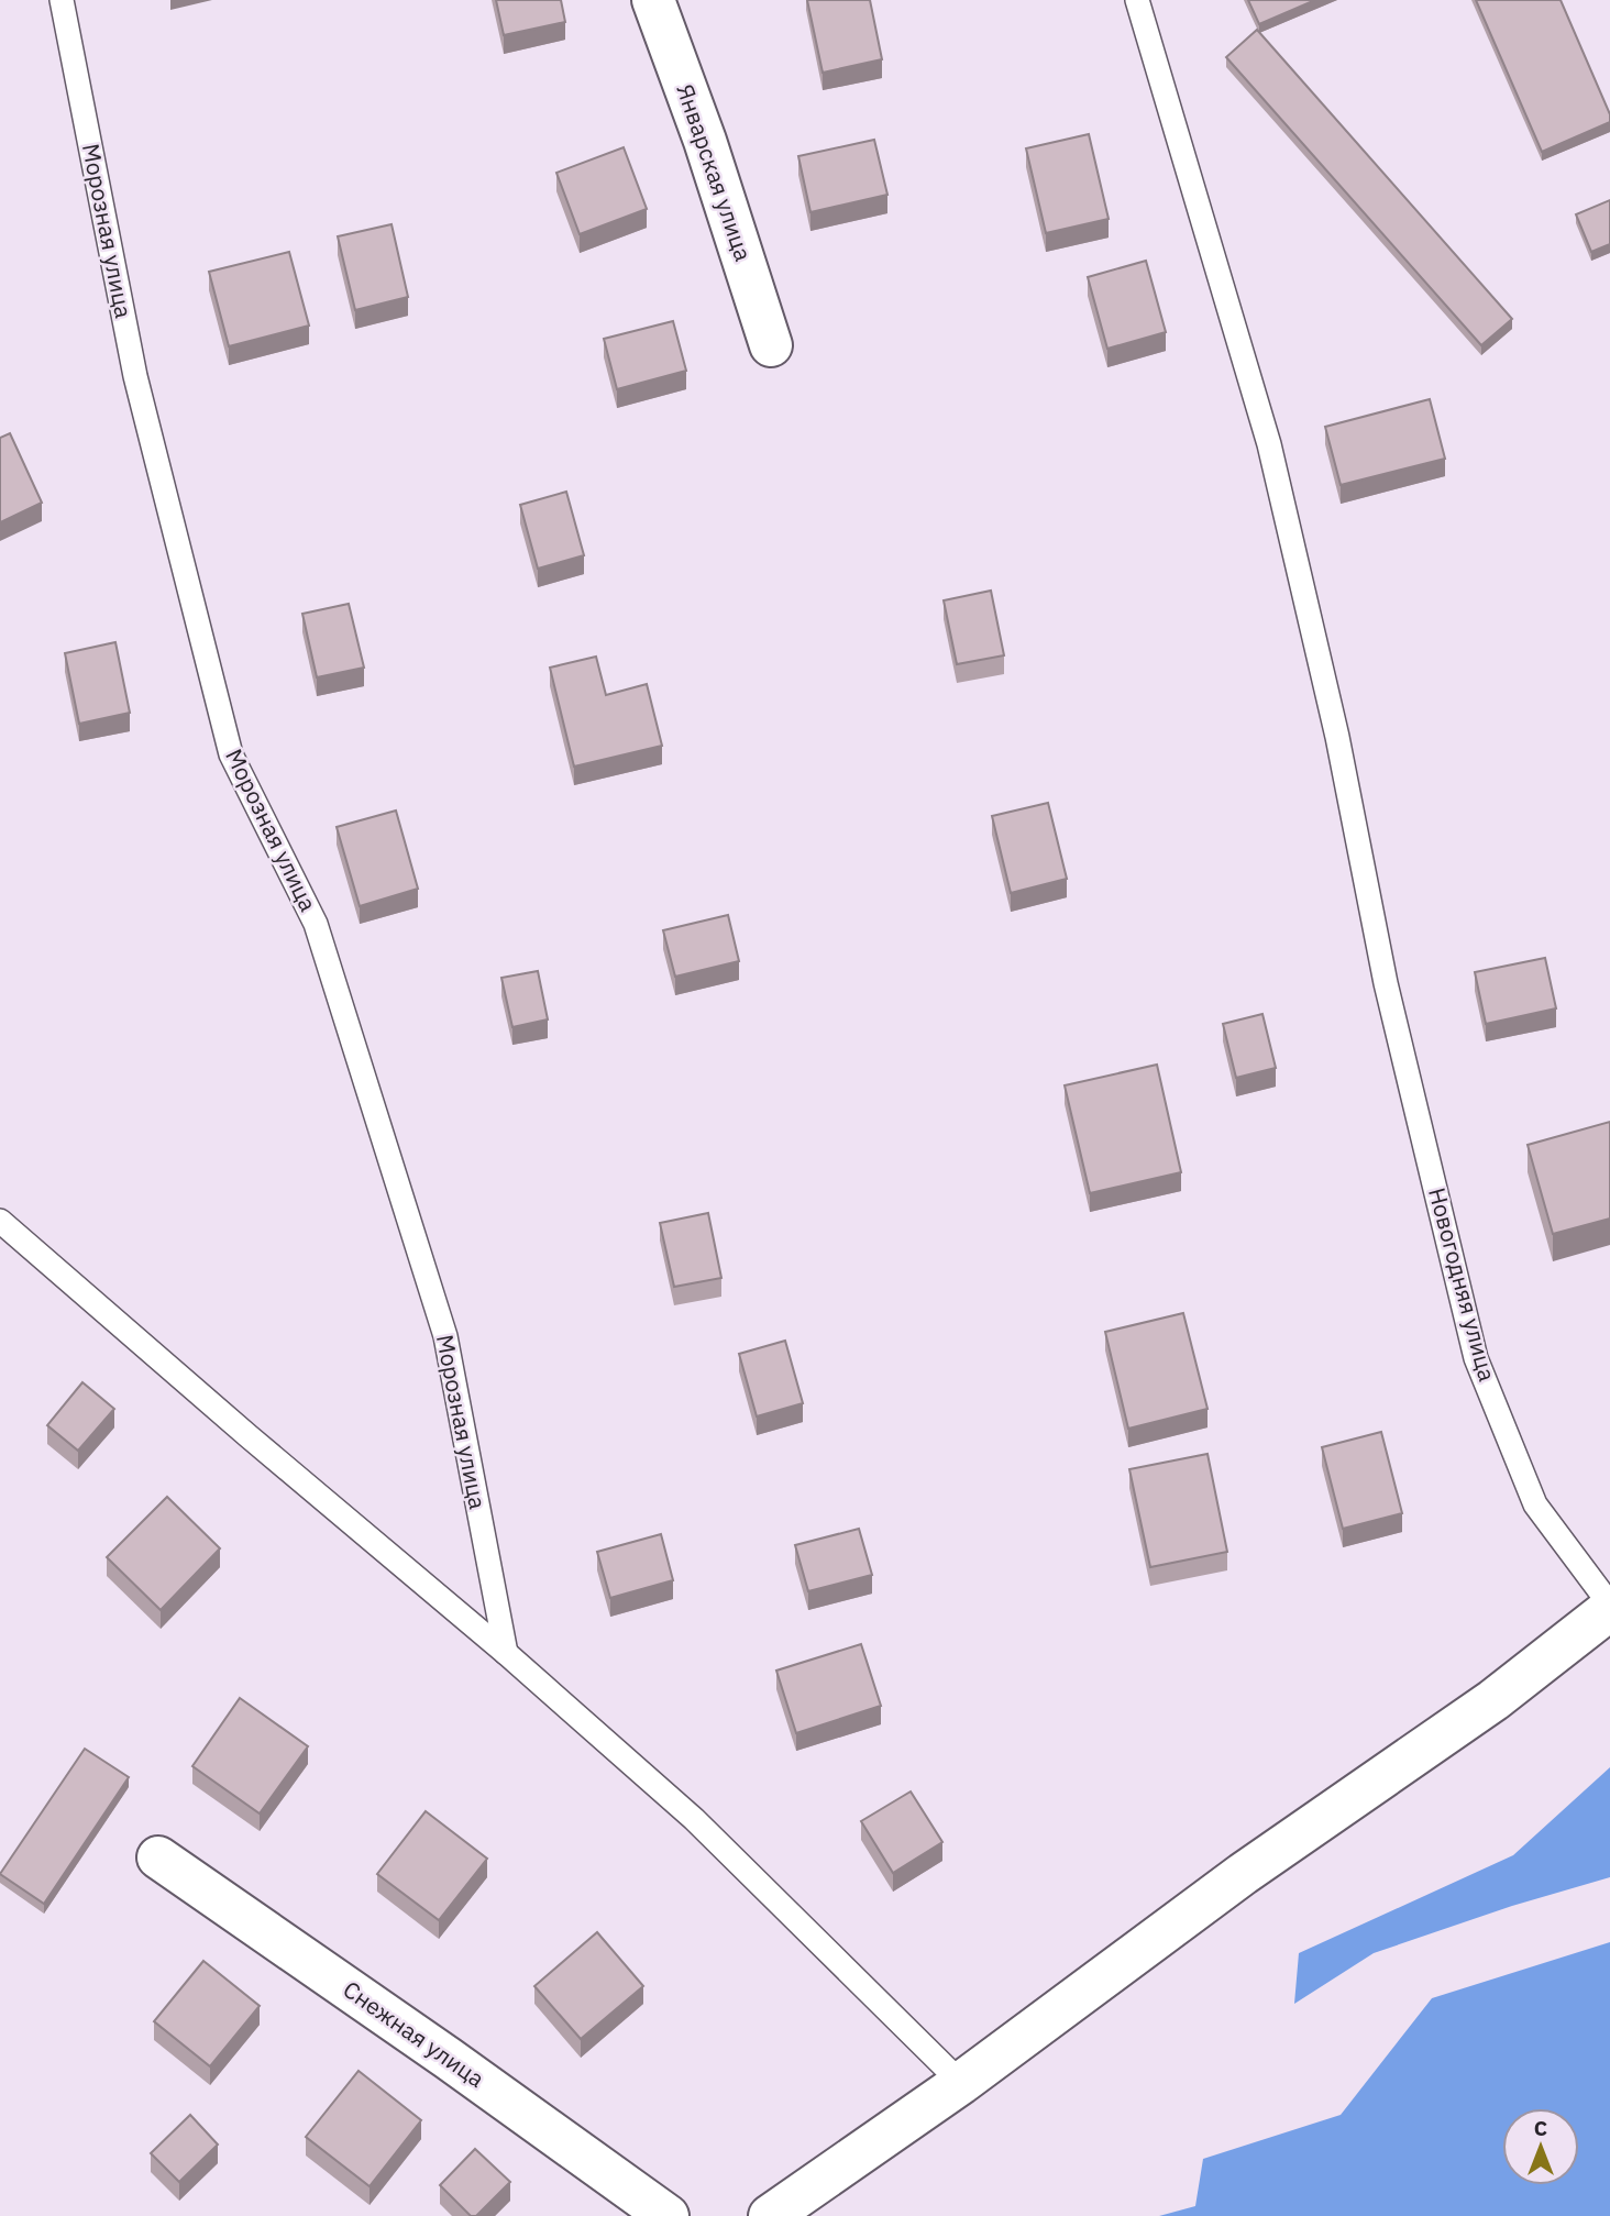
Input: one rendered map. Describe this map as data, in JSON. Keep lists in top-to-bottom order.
{
  "streets": {
    "street": ["Январская улица", "Снежная улица"],
    "lane": ["Морозная улица", "Новогодняя улица"]
  },
  "north": "top"
}
